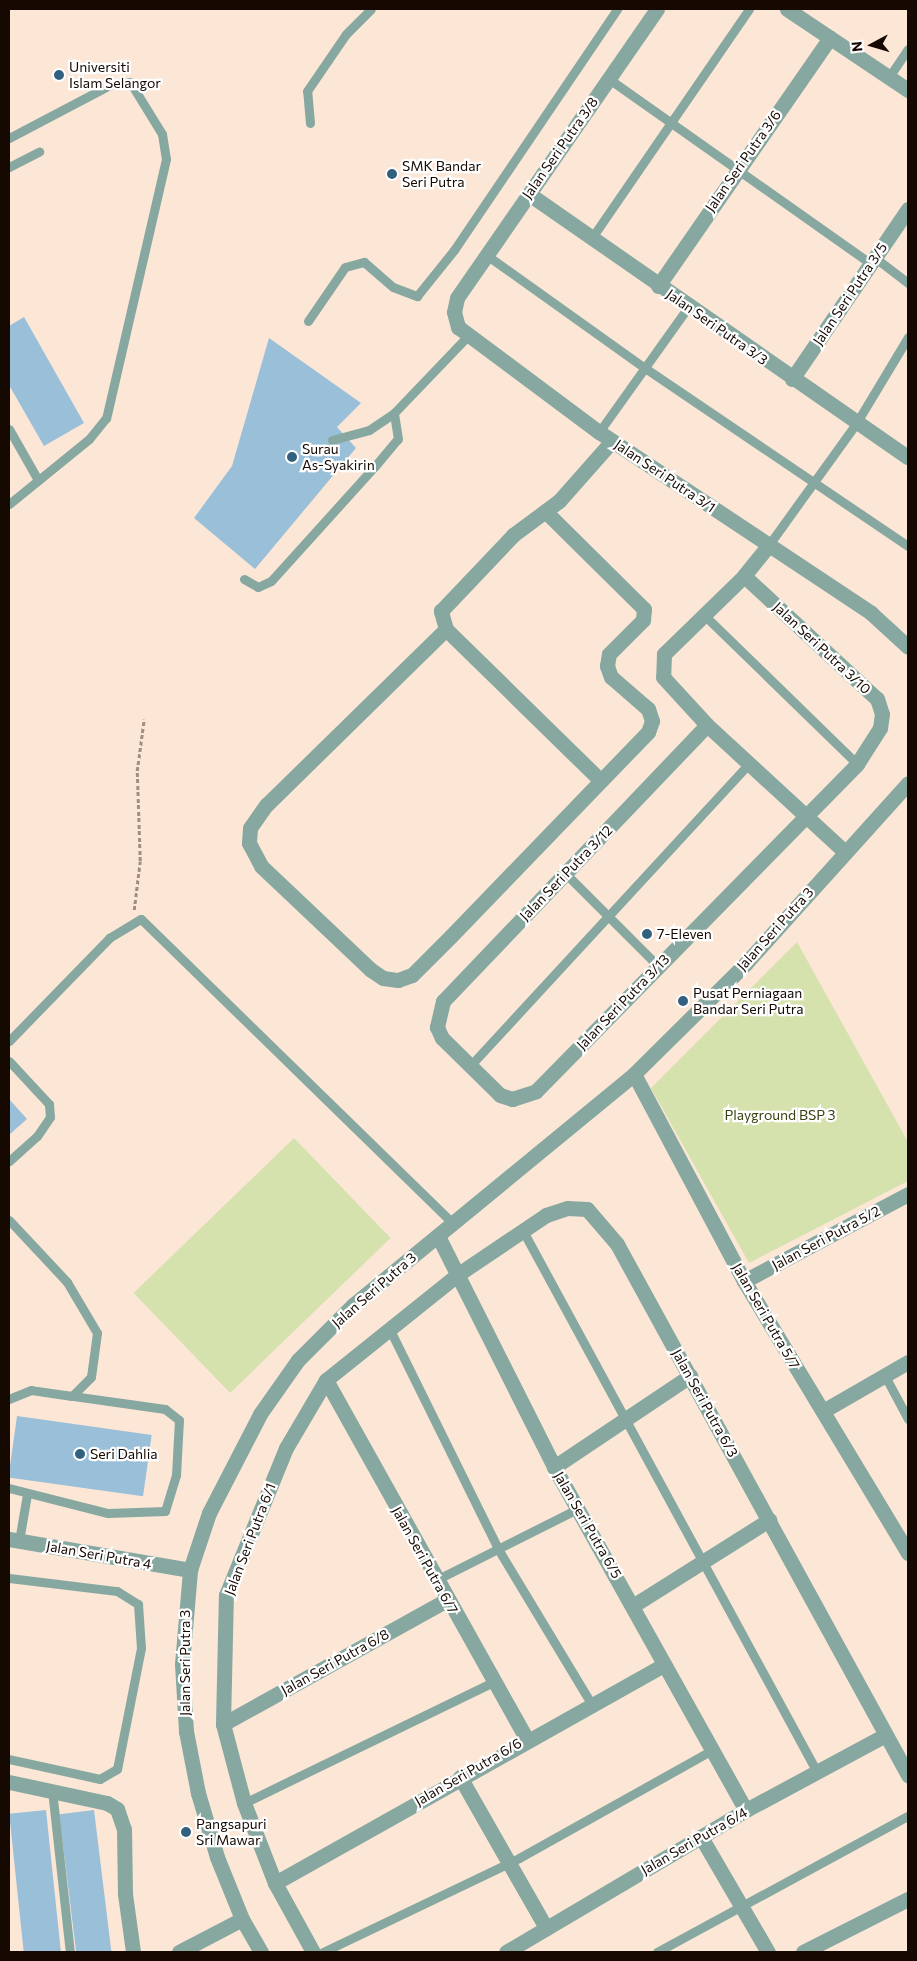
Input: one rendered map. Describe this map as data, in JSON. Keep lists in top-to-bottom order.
{
  "streets": {
    "street": [
      "Jalan Seri Putra 3/8",
      "Jalan Seri Putra 3/6",
      "Jalan Seri Putra 3/5",
      "Jalan Seri Putra 3/3",
      "Jalan Seri Putra 3/1",
      "Jalan Seri Putra 3/10",
      "Jalan Seri Putra 3/12",
      "Jalan Seri Putra 3",
      "Jalan Seri Putra 3/13",
      "Jalan Seri Putra 5/2",
      "Jalan Seri Putra 5/7",
      "Jalan Seri Putra 6/3",
      "Jalan Seri Putra 6/5",
      "Jalan Seri Putra 6/1",
      "Jalan Seri Putra 4",
      "Jalan Seri Putra 6/7",
      "Jalan Seri Putra 6/8",
      "Jalan Seri Putra 6/6",
      "Jalan Seri Putra 6/4"
    ]
  },
  "crossings": [
    ["Jalan Seri Putra 3/8", "Jalan Seri Putra 3/3"],
    ["Jalan Seri Putra 3/8", "Jalan Seri Putra 3/1"],
    ["Jalan Seri Putra 3/6", "Jalan Seri Putra 3/3"],
    ["Jalan Seri Putra 3/5", "Jalan Seri Putra 3/3"],
    ["Jalan Seri Putra 3/10", "Jalan Seri Putra 3/13"],
    ["Jalan Seri Putra 3/12", "Jalan Seri Putra 3/13"],
    ["Jalan Seri Putra 3", "Jalan Seri Putra 5/7"],
    ["Jalan Seri Putra 3", "Jalan Seri Putra 6/5"],
    ["Jalan Seri Putra 3", "Jalan Seri Putra 4"],
    ["Jalan Seri Putra 5/2", "Jalan Seri Putra 5/7"],
    ["Jalan Seri Putra 6/3", "Jalan Seri Putra 6/5"],
    ["Jalan Seri Putra 6/3", "Jalan Seri Putra 6/1"],
    ["Jalan Seri Putra 6/3", "Jalan Seri Putra 6/4"],
    ["Jalan Seri Putra 6/5", "Jalan Seri Putra 6/1"],
    ["Jalan Seri Putra 6/5", "Jalan Seri Putra 6/6"],
    ["Jalan Seri Putra 6/5", "Jalan Seri Putra 6/4"],
    ["Jalan Seri Putra 6/1", "Jalan Seri Putra 6/7"],
    ["Jalan Seri Putra 6/1", "Jalan Seri Putra 6/8"],
    ["Jalan Seri Putra 6/1", "Jalan Seri Putra 6/6"],
    ["Jalan Seri Putra 6/7", "Jalan Seri Putra 6/8"],
    ["Jalan Seri Putra 6/7", "Jalan Seri Putra 6/6"]
  ],
  "parks": ["Playground BSP 3"],
  "places": [
    "Universiti Islam Selangor",
    "SMK Bandar Seri Putra",
    "Surau As-Syakirin",
    "7-Eleven",
    "Pusat Perniagaan Bandar Seri Putra",
    "Seri Dahlia",
    "Pangsapuri Sri Mawar"
  ],
  "north": "left"
}
